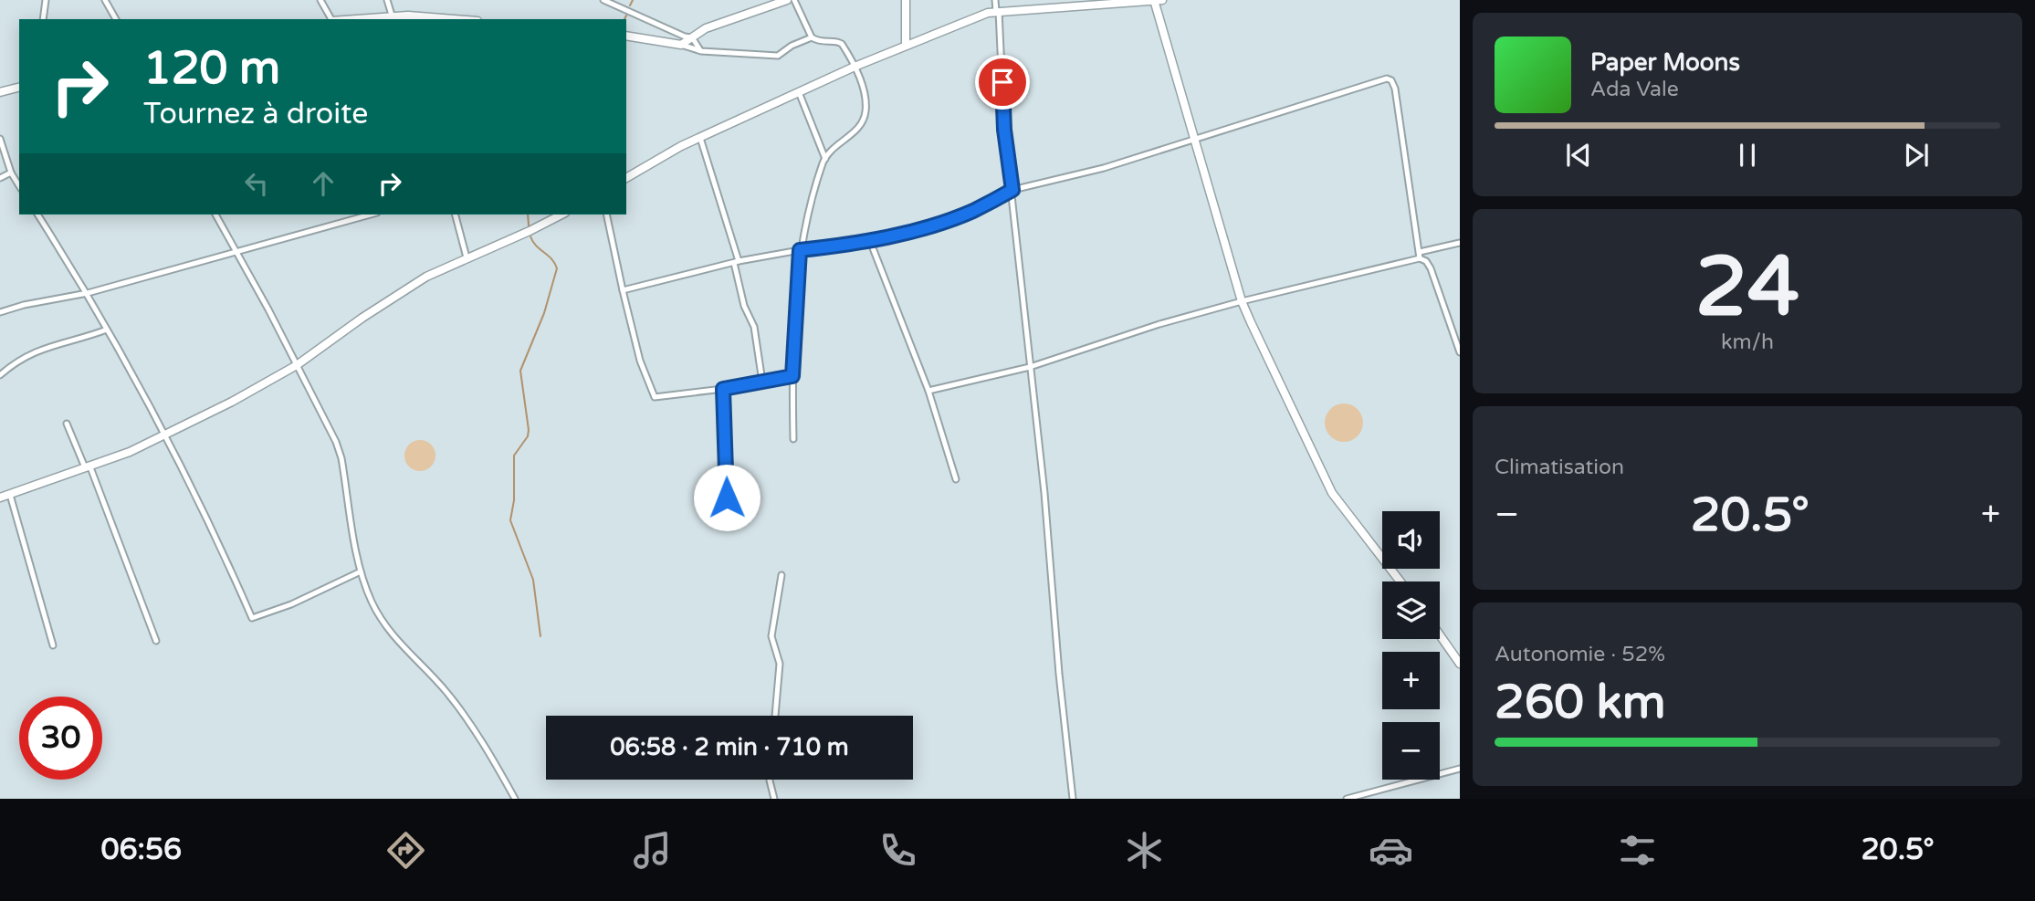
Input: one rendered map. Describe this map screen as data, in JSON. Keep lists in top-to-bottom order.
{
  "page": {
    "turn": ["120 m", "Tournez à droite"],
    "song": ["Paper Moons", "Ada Vale"],
    "tile": [
      ["24", "km/h"],
      "Climatisation",
      ["Autonomie · 52%", "260 km"]
    ],
    "heat": ["−", "20.5°", "+"],
    "map_buttons": ["+", "−"],
    "limit": "30",
    "trip": "06:58 · 2 min · 710 m",
    "tabs": ["06:56", "20.5°"]
  }
}
